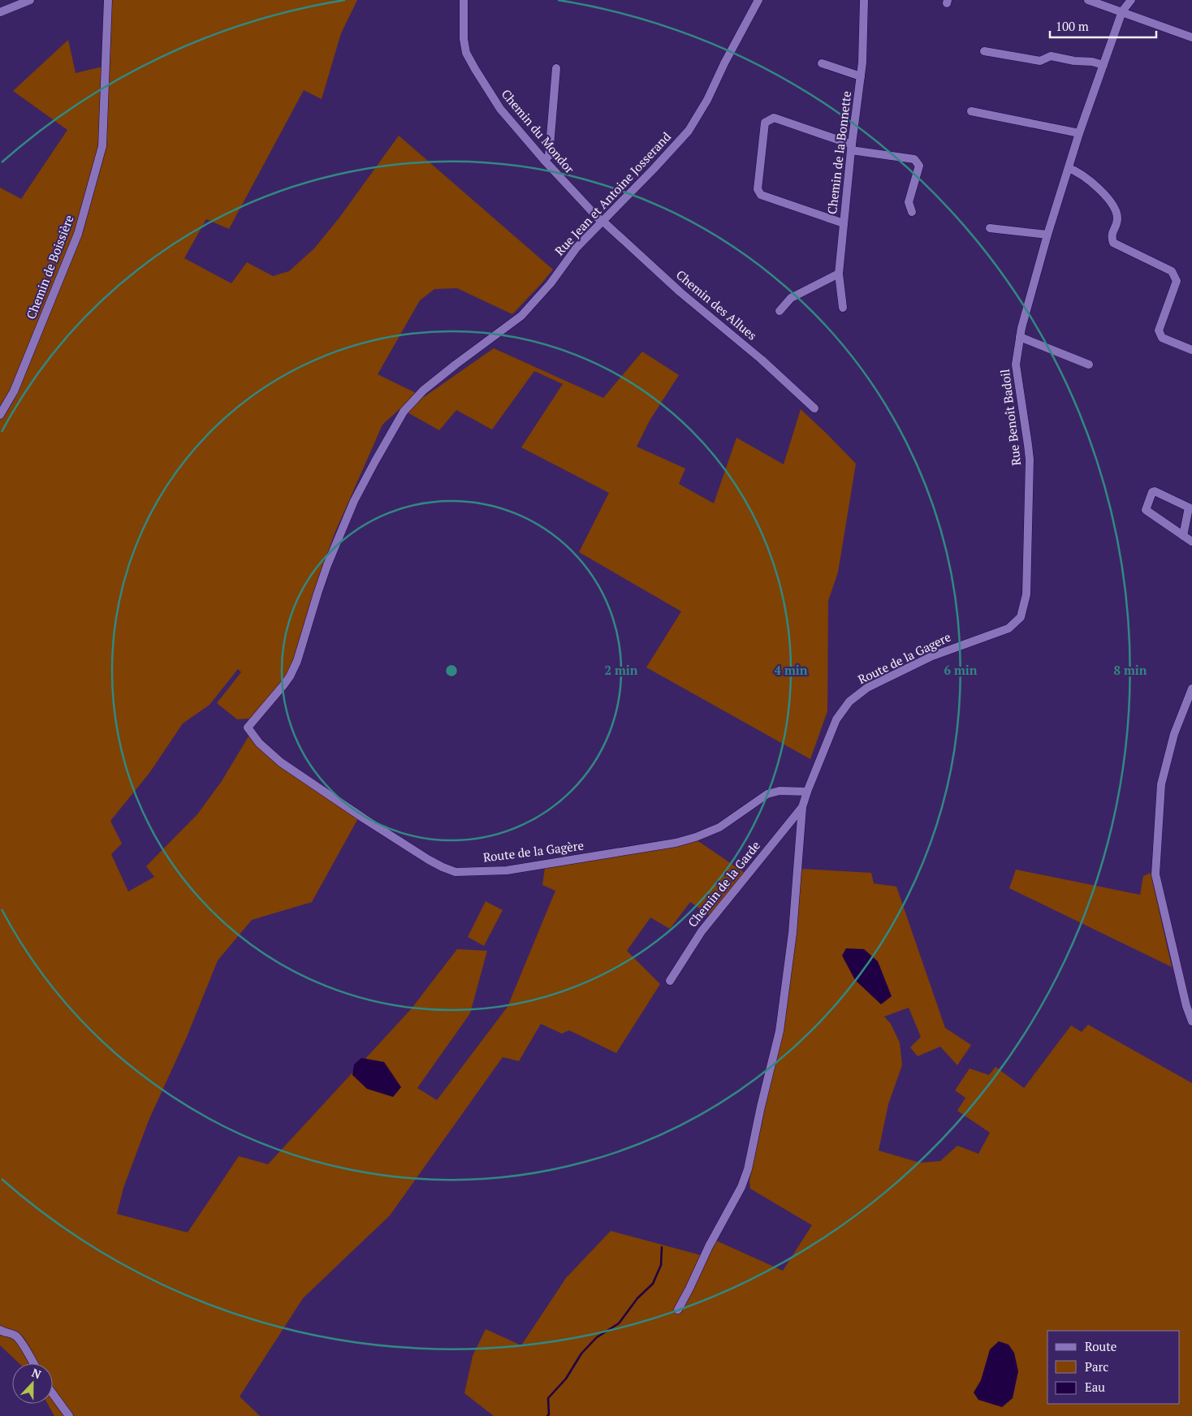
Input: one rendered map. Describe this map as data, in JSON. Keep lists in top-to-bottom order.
{
  "streets": {
    "street": [
      "Chemin du Mondor",
      "Chemin de la Bonnette",
      "Rue Jean et Antoine Josserand",
      "Chemin de Boissière",
      "Chemin des Allues",
      "Rue Benoît Badoil",
      "Route de la Gagere",
      "Route de la Gagère",
      "Chemin de la Garde"
    ]
  },
  "crossings": [
    ["Chemin du Mondor", "Rue Jean et Antoine Josserand"],
    ["Chemin du Mondor", "Chemin des Allues"],
    ["Rue Jean et Antoine Josserand", "Chemin des Allues"],
    ["Rue Jean et Antoine Josserand", "Route de la Gagère"],
    ["Rue Benoît Badoil", "Route de la Gagere"],
    ["Route de la Gagere", "Route de la Gagère"],
    ["Route de la Gagere", "Chemin de la Garde"]
  ],
  "legend": ["Route", "Parc", "Eau"],
  "scale_bar": "100 m",
  "north": "top",
  "rings": [
    "2 min",
    "4 min",
    "6 min",
    "8 min"
  ]
}
